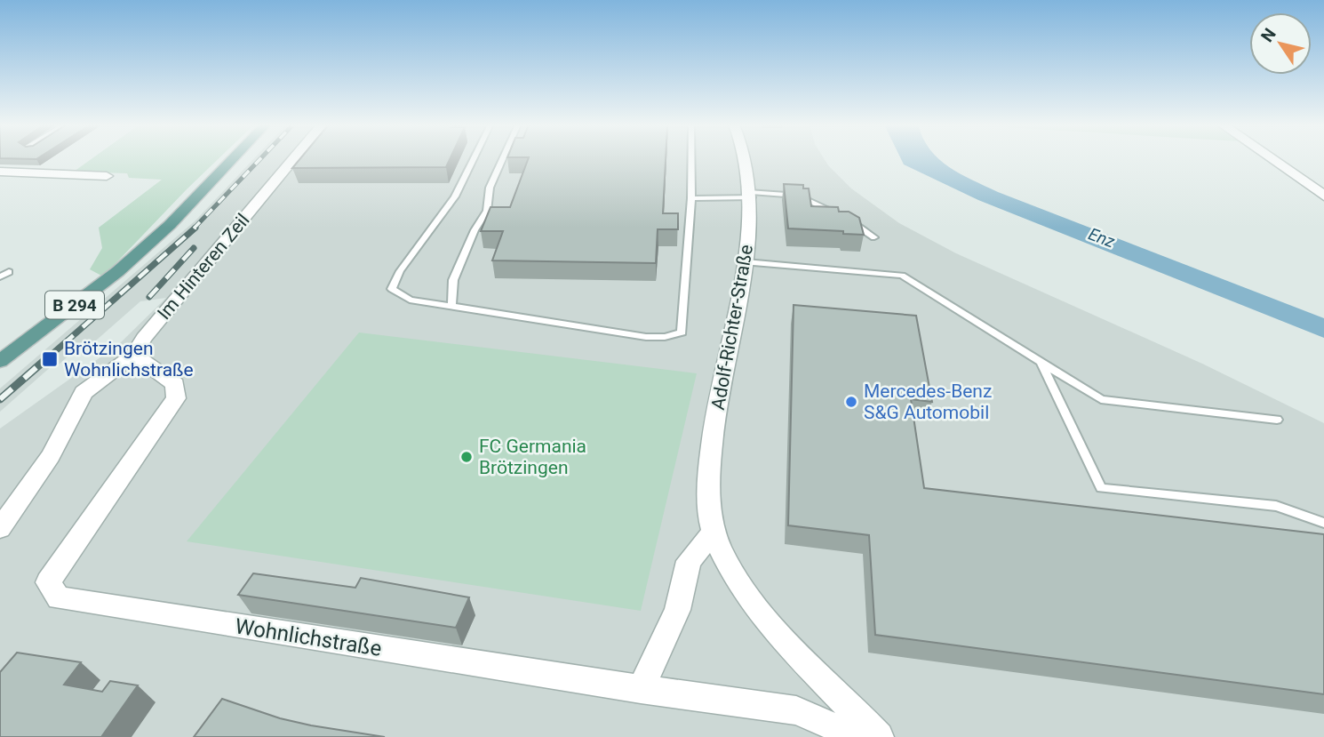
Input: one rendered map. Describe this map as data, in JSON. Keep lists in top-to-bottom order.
{
  "streets": {
    "main road": ["B 294"],
    "street": ["Im Hinteren Zeil", "Adolf-Richter-Straße", "Wohnlichstraße"]
  },
  "crossings": [
    ["Im Hinteren Zeil", "Wohnlichstraße"]
  ],
  "water": ["Enz"],
  "places": {
    "transit": ["Brötzingen Wohnlichstraße"],
    "other": ["Mercedes-Benz S&G Automobil", "FC Germania Brötzingen"]
  },
  "north": "top left"
}
